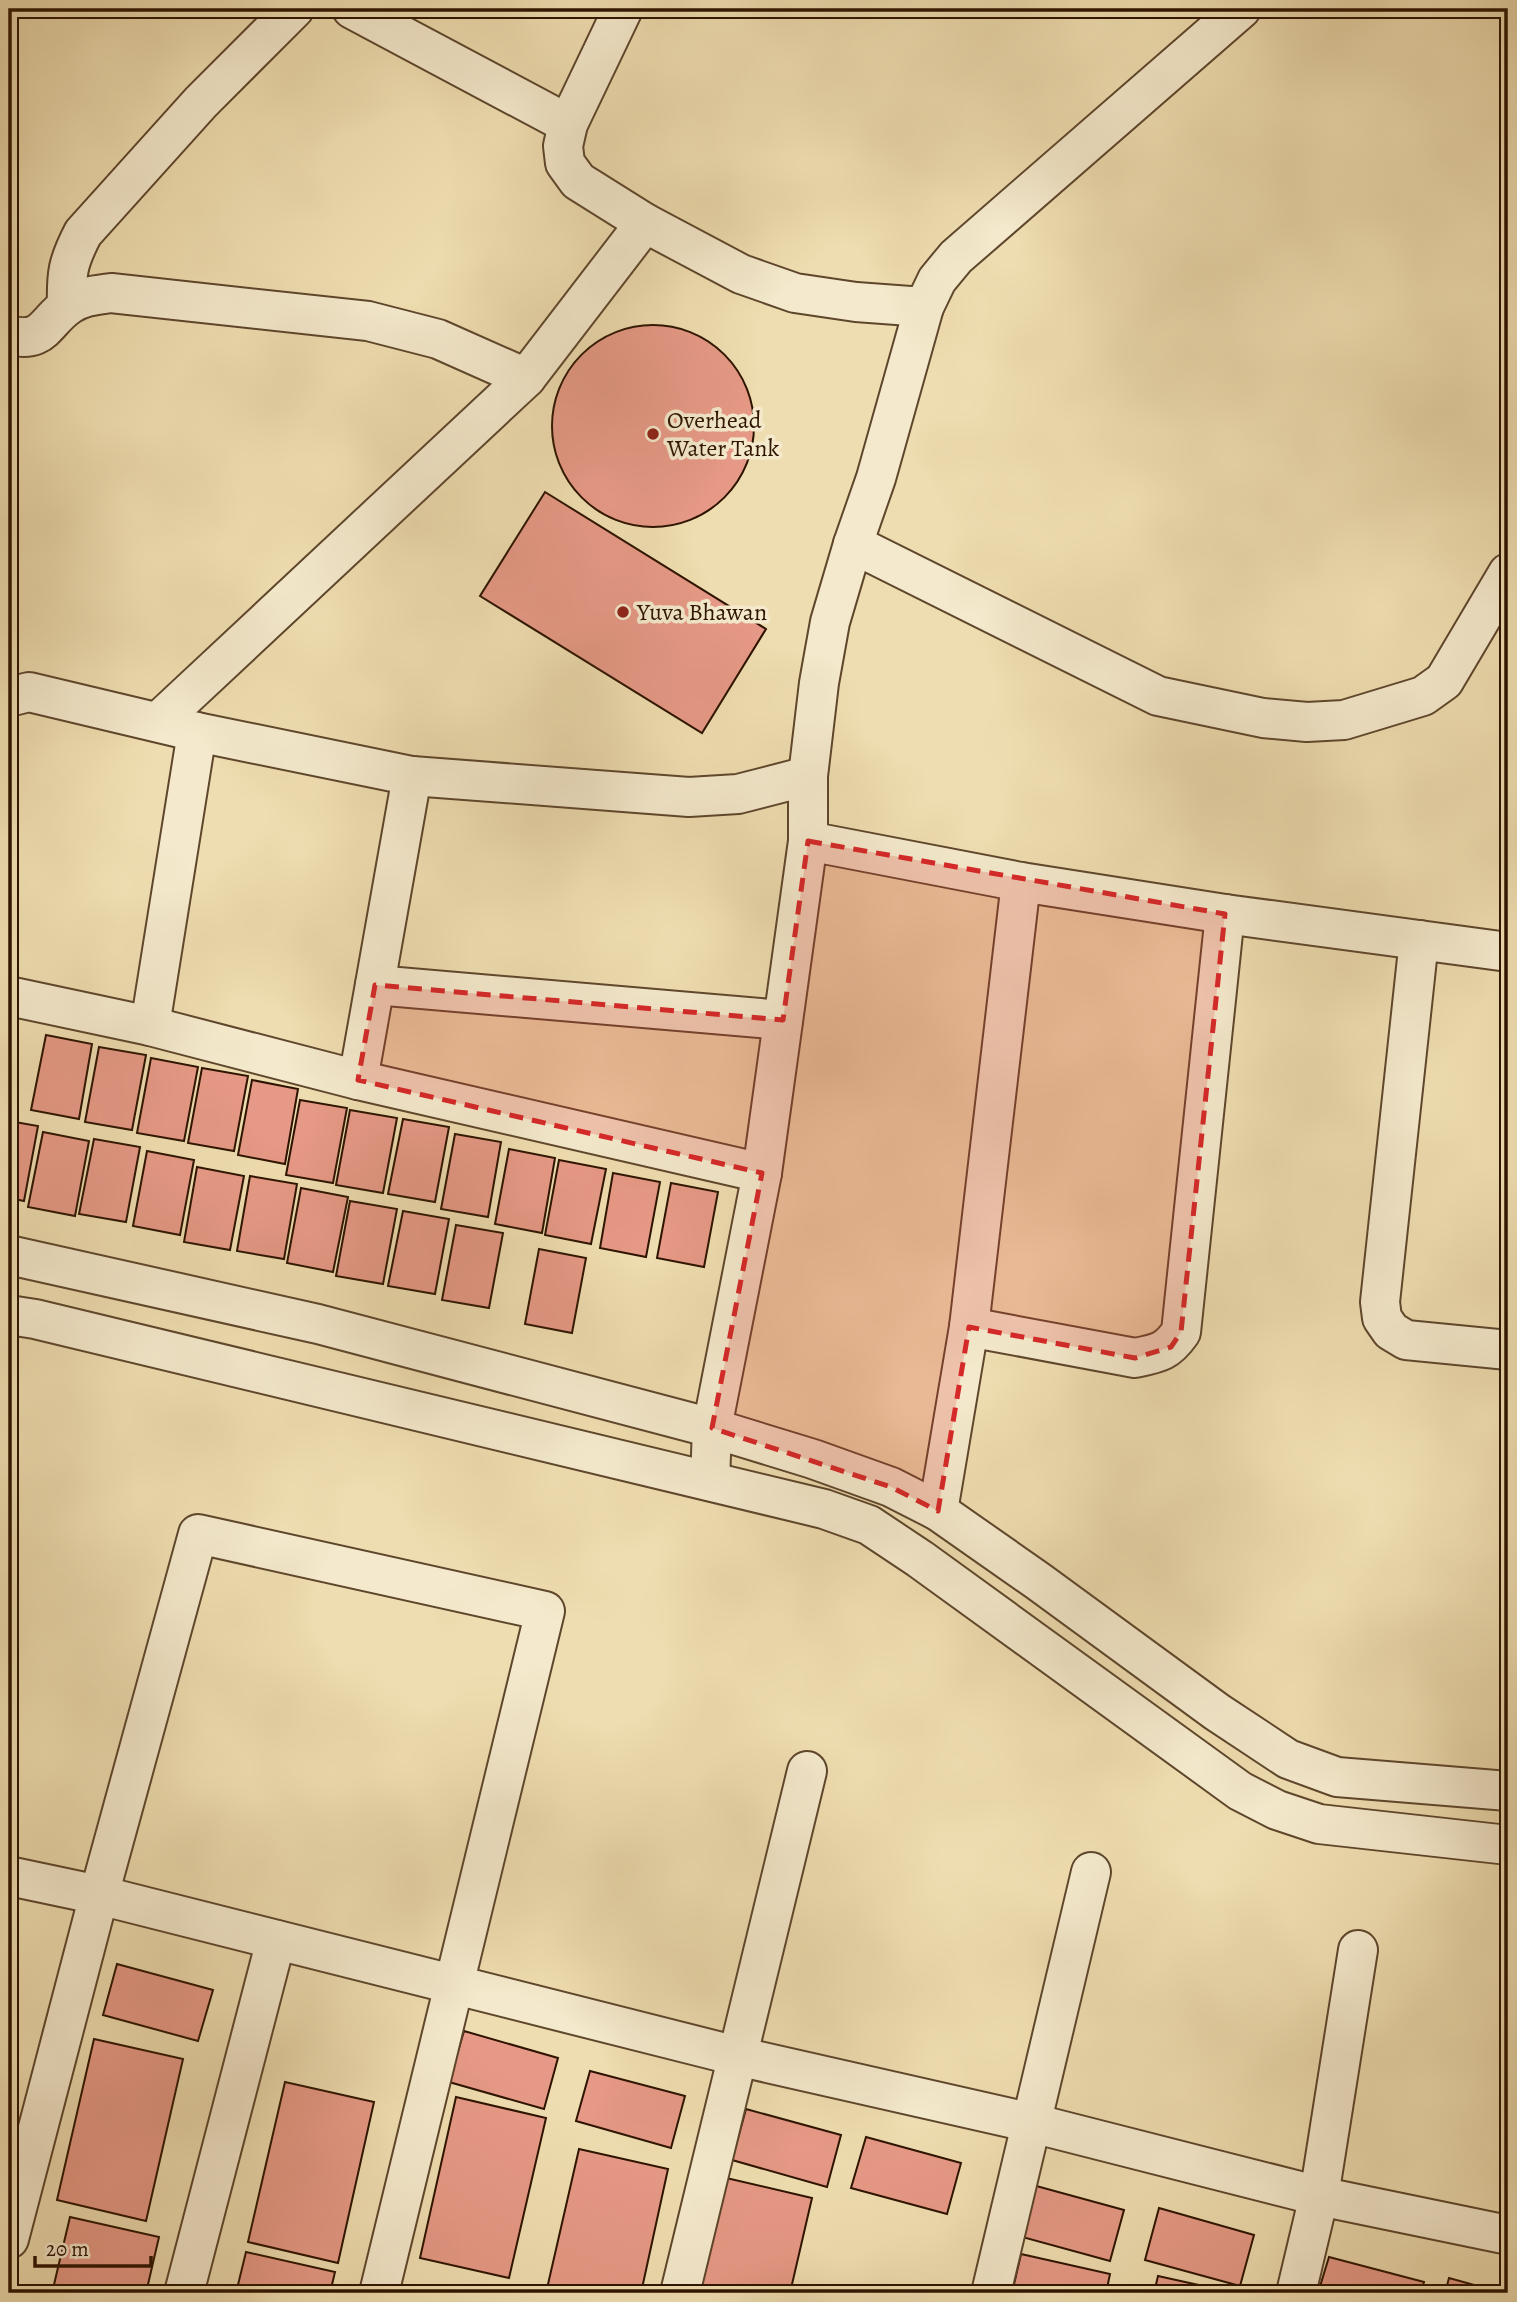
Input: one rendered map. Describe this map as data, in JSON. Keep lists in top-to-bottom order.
{
  "places": ["Overhead Water Tank", "Yuva Bhawan"],
  "scale_bar": "20 m"
}
